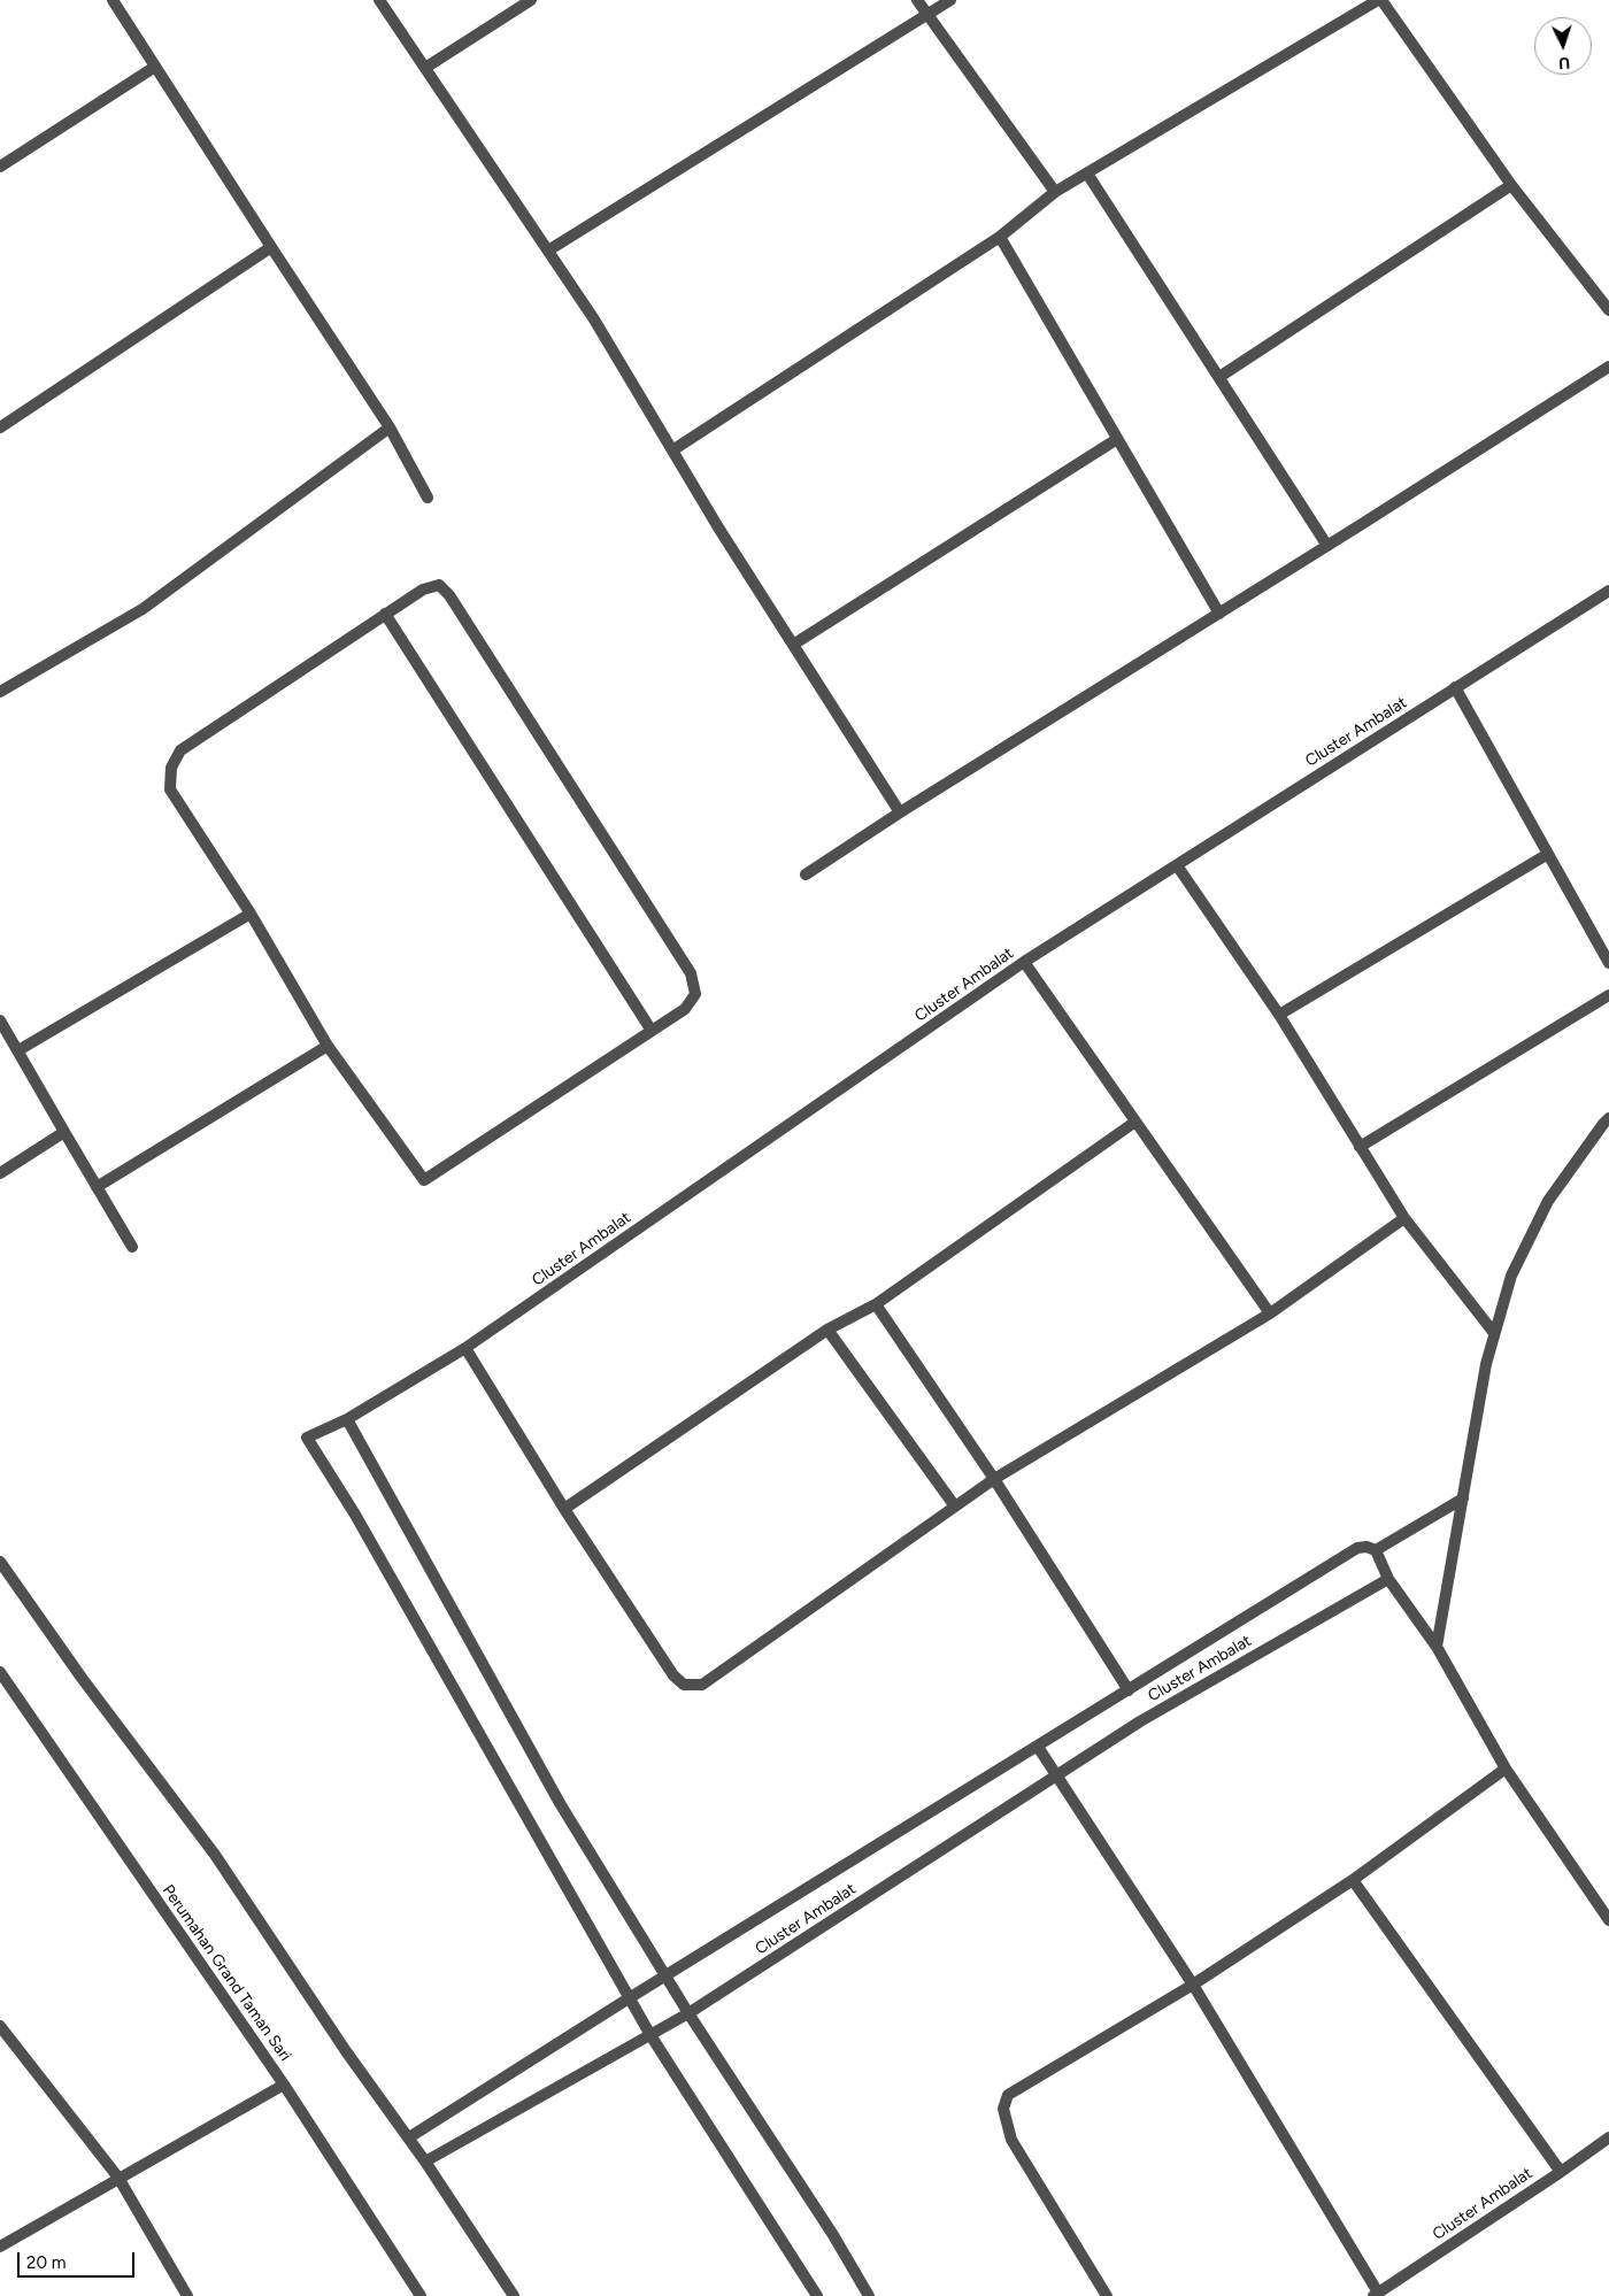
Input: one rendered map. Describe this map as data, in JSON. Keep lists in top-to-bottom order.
{
  "streets": {
    "street": ["Cluster Ambalat", "Perumahan Grand Taman Sari"]
  },
  "scale_bar": "20 m",
  "north": "bottom"
}
